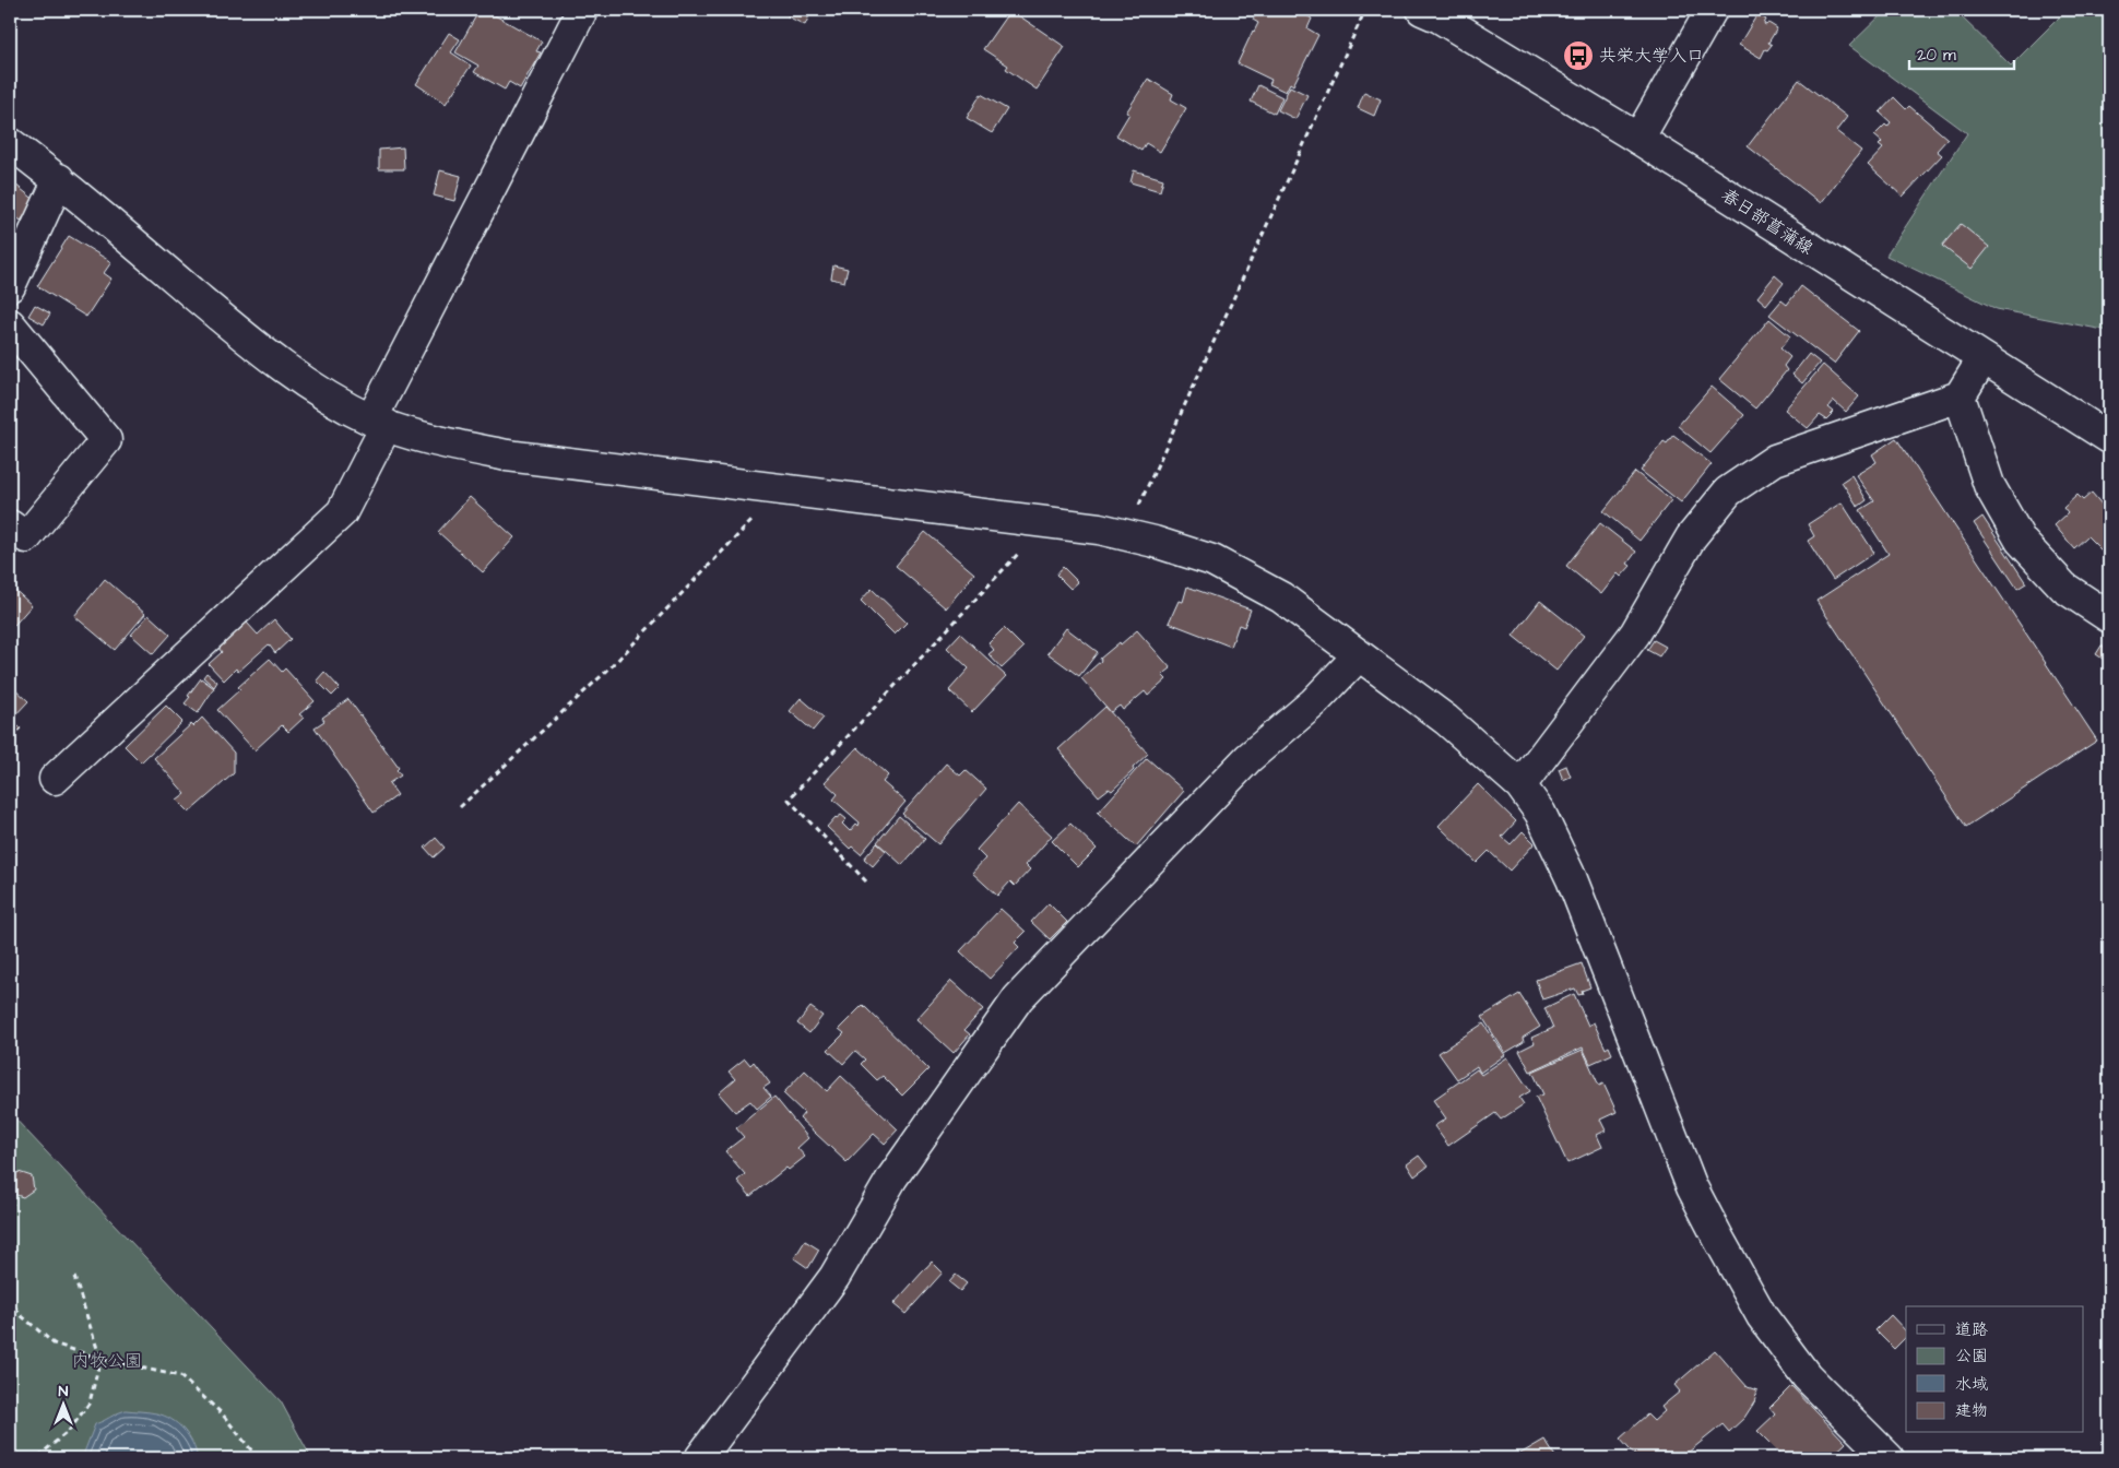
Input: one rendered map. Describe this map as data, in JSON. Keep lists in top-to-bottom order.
{
  "streets": {
    "street": ["春日部菖蒲線"]
  },
  "parks": ["内牧公園"],
  "places": {
    "bus stop": ["共栄大学入口"]
  },
  "legend": [
    "道路",
    "公園",
    "水域",
    "建物"
  ],
  "scale_bar": "20 m",
  "north": "top"
}
